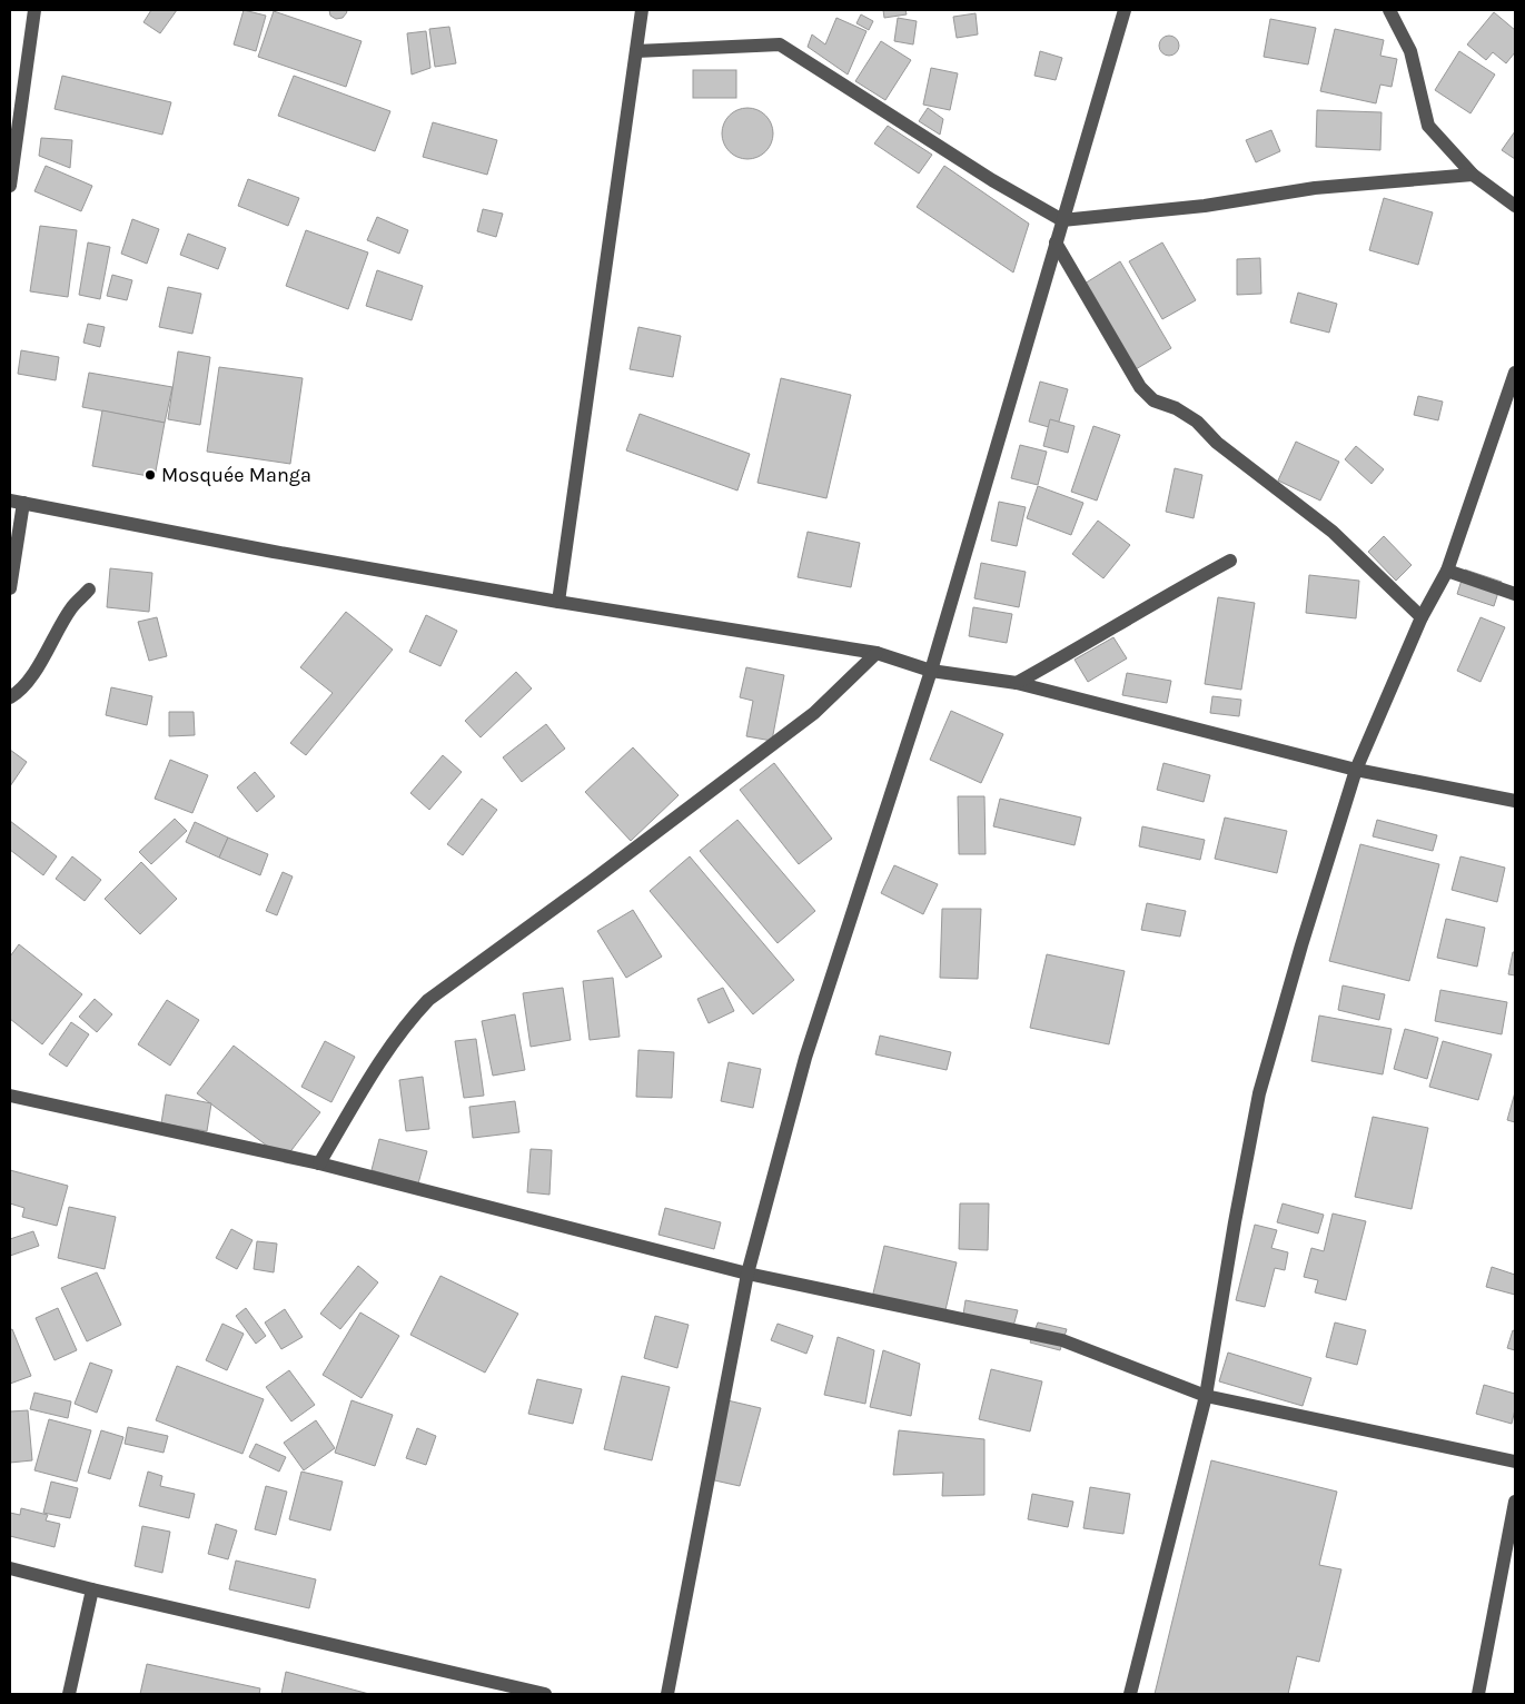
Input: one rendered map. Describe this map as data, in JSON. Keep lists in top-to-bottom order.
{
  "places": ["Mosquée Manga"]
}
